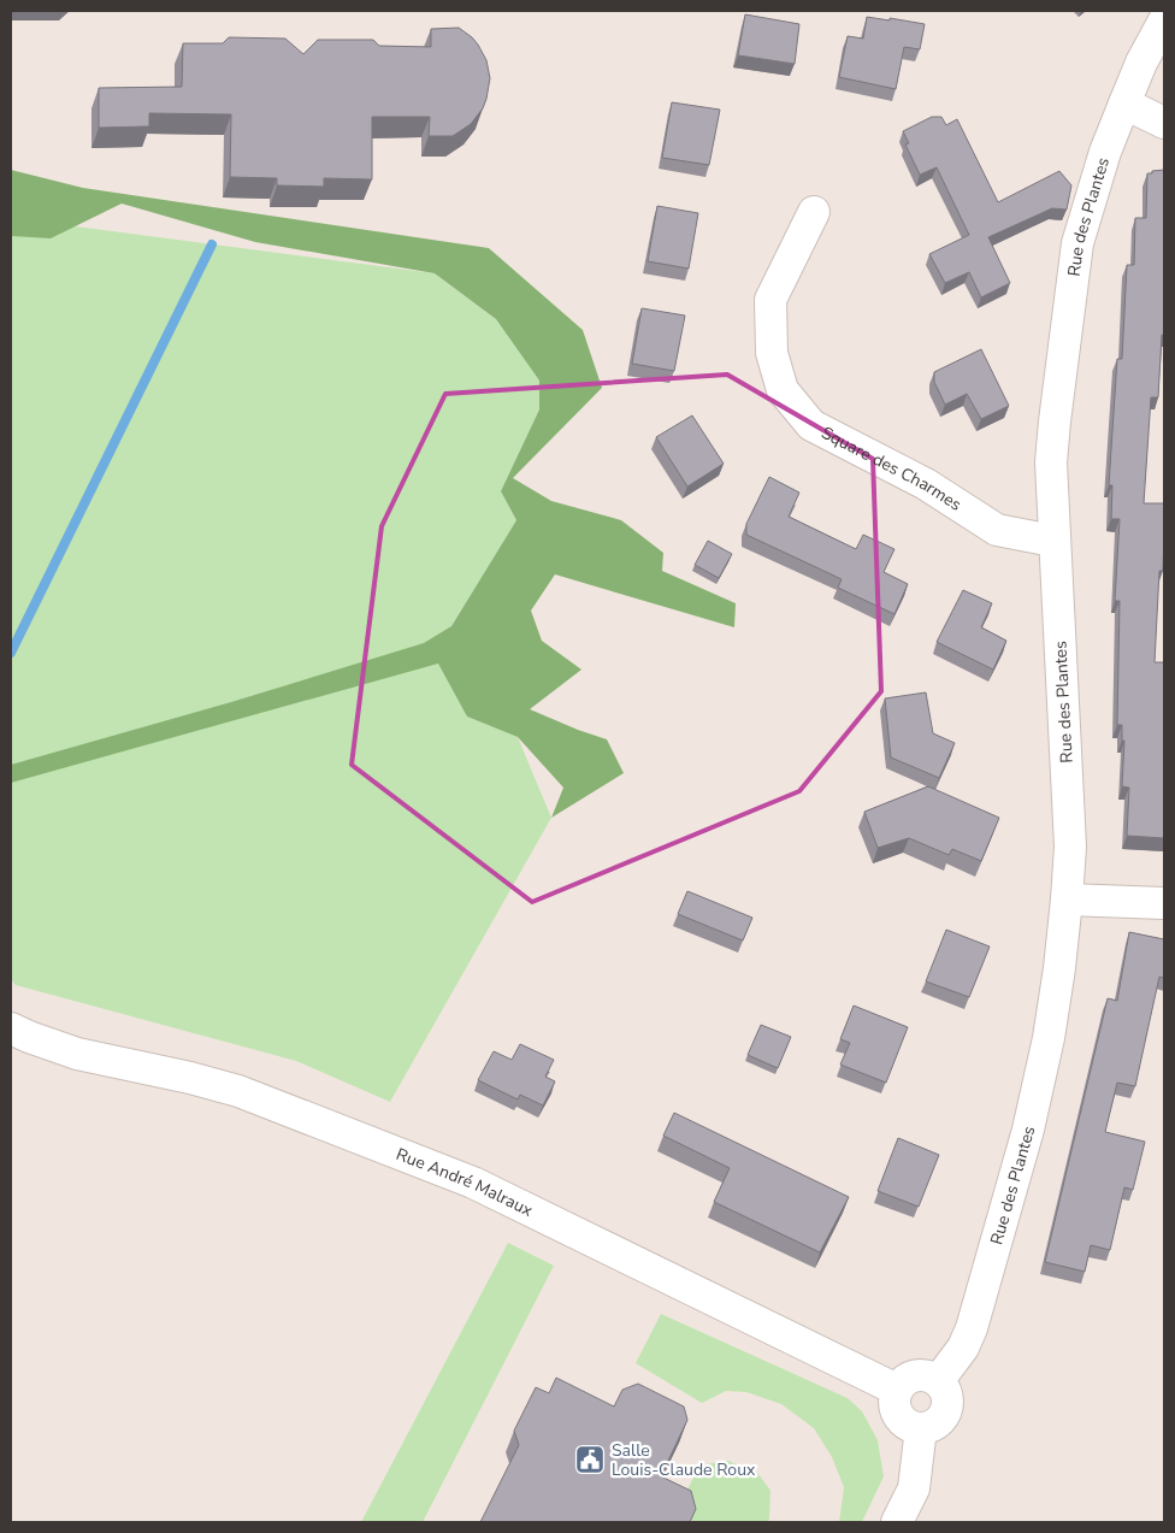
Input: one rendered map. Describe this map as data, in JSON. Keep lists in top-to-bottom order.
{
  "streets": {
    "street": ["Rue des Plantes", "Square des Charmes", "Rue André Malraux"]
  },
  "crossings": [
    ["Rue des Plantes", "Square des Charmes"],
    ["Rue des Plantes", "Rue André Malraux"]
  ],
  "places": {
    "public building": ["Salle Louis-Claude Roux"]
  }
}
